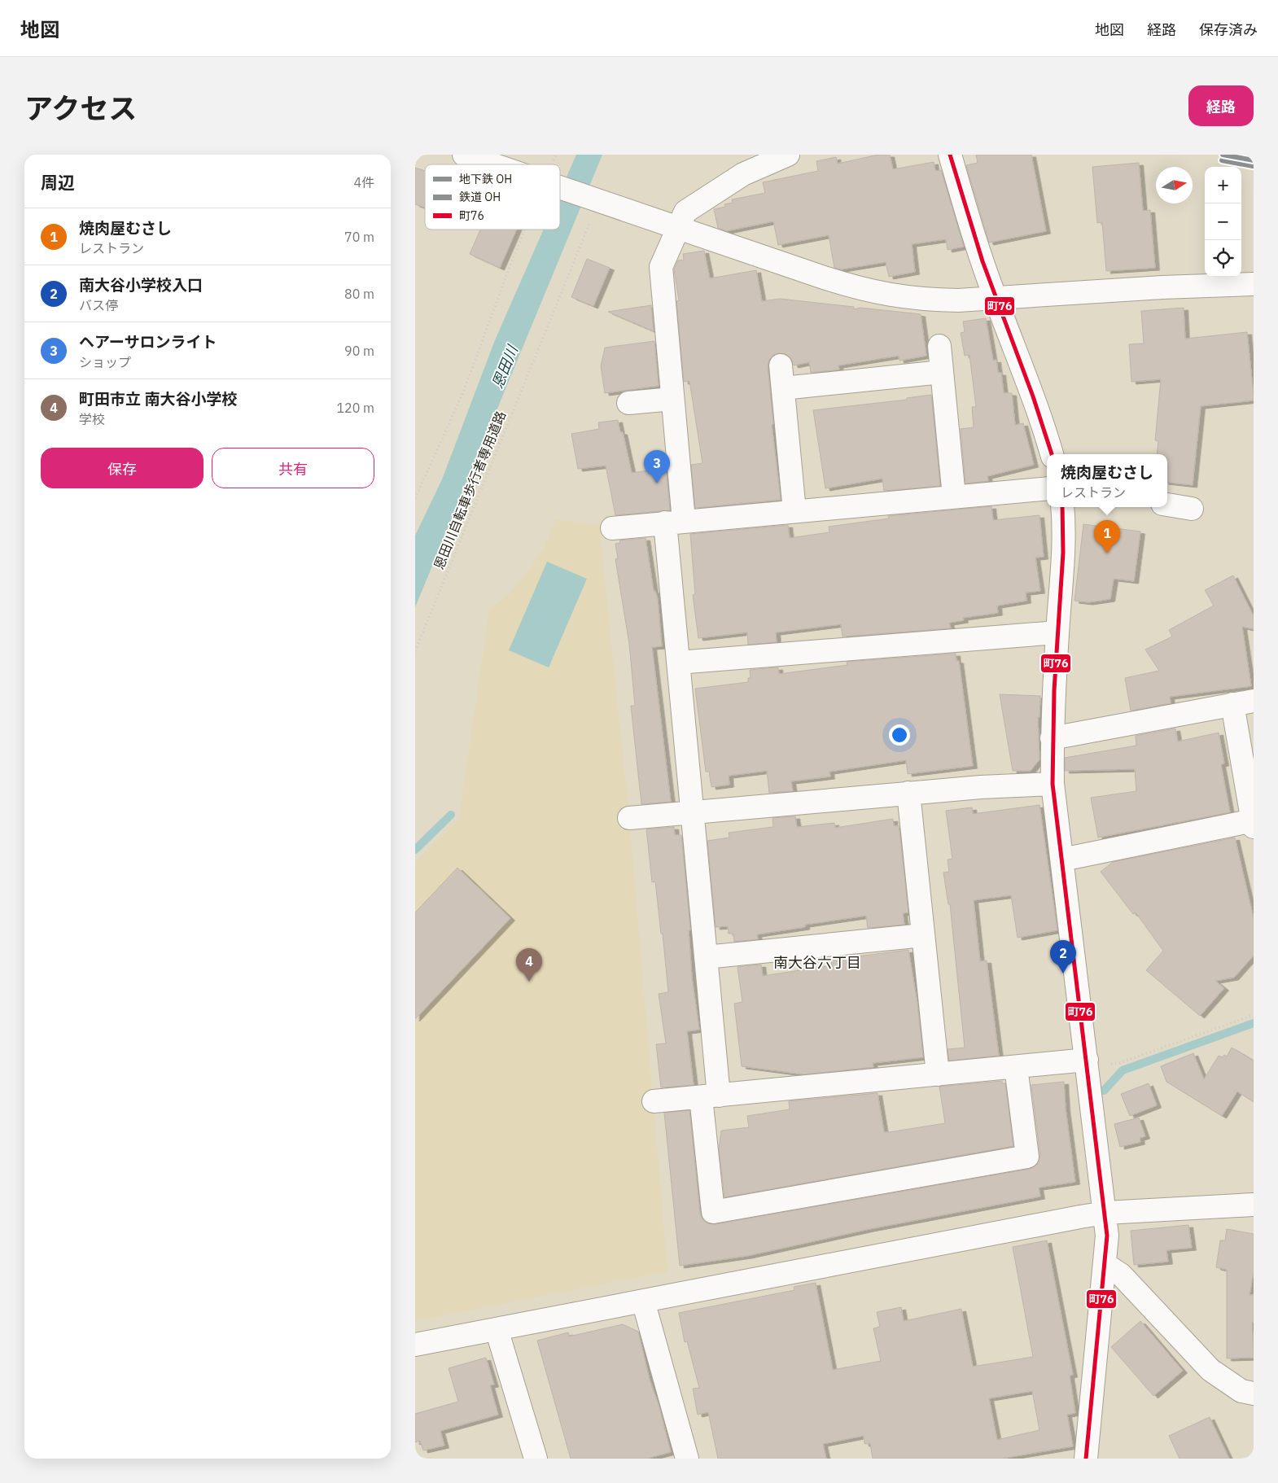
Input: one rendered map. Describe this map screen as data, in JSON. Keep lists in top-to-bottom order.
{
  "streets": {
    "path": ["恩田川自転車歩行者専用道路"]
  },
  "districts": ["南大谷六丁目"],
  "water": ["恩田川"],
  "lines": ["metro line OH", "transit line 町76", "rail line OH"],
  "legend": ["地下鉄 OH", "鉄道 OH", "町76"],
  "north": "right",
  "page": {
    "header": "地図",
    "nav": ["地図", "経路", "保存済み"],
    "title": "アクセス",
    "buttons": [
      "経路",
      ["保存", "共有"]
    ],
    "heading": ["周辺", "4件"],
    "map_buttons": ["+", "−"],
    "list": [
      {
        "mark": "1",
        "name": "焼肉屋むさし",
        "note": "レストラン",
        "value": "70 m"
      },
      {
        "mark": "2",
        "name": "南大谷小学校入口",
        "note": "バス停",
        "value": "80 m"
      },
      {
        "mark": "3",
        "name": "ヘアーサロンライト",
        "note": "ショップ",
        "value": "90 m"
      },
      {
        "mark": "4",
        "name": "町田市立 南大谷小学校",
        "note": "学校",
        "value": "120 m"
      }
    ],
    "pins": [
      "3",
      "1",
      "2",
      "4"
    ],
    "popup": ["焼肉屋むさし", "レストラン"]
  }
}
